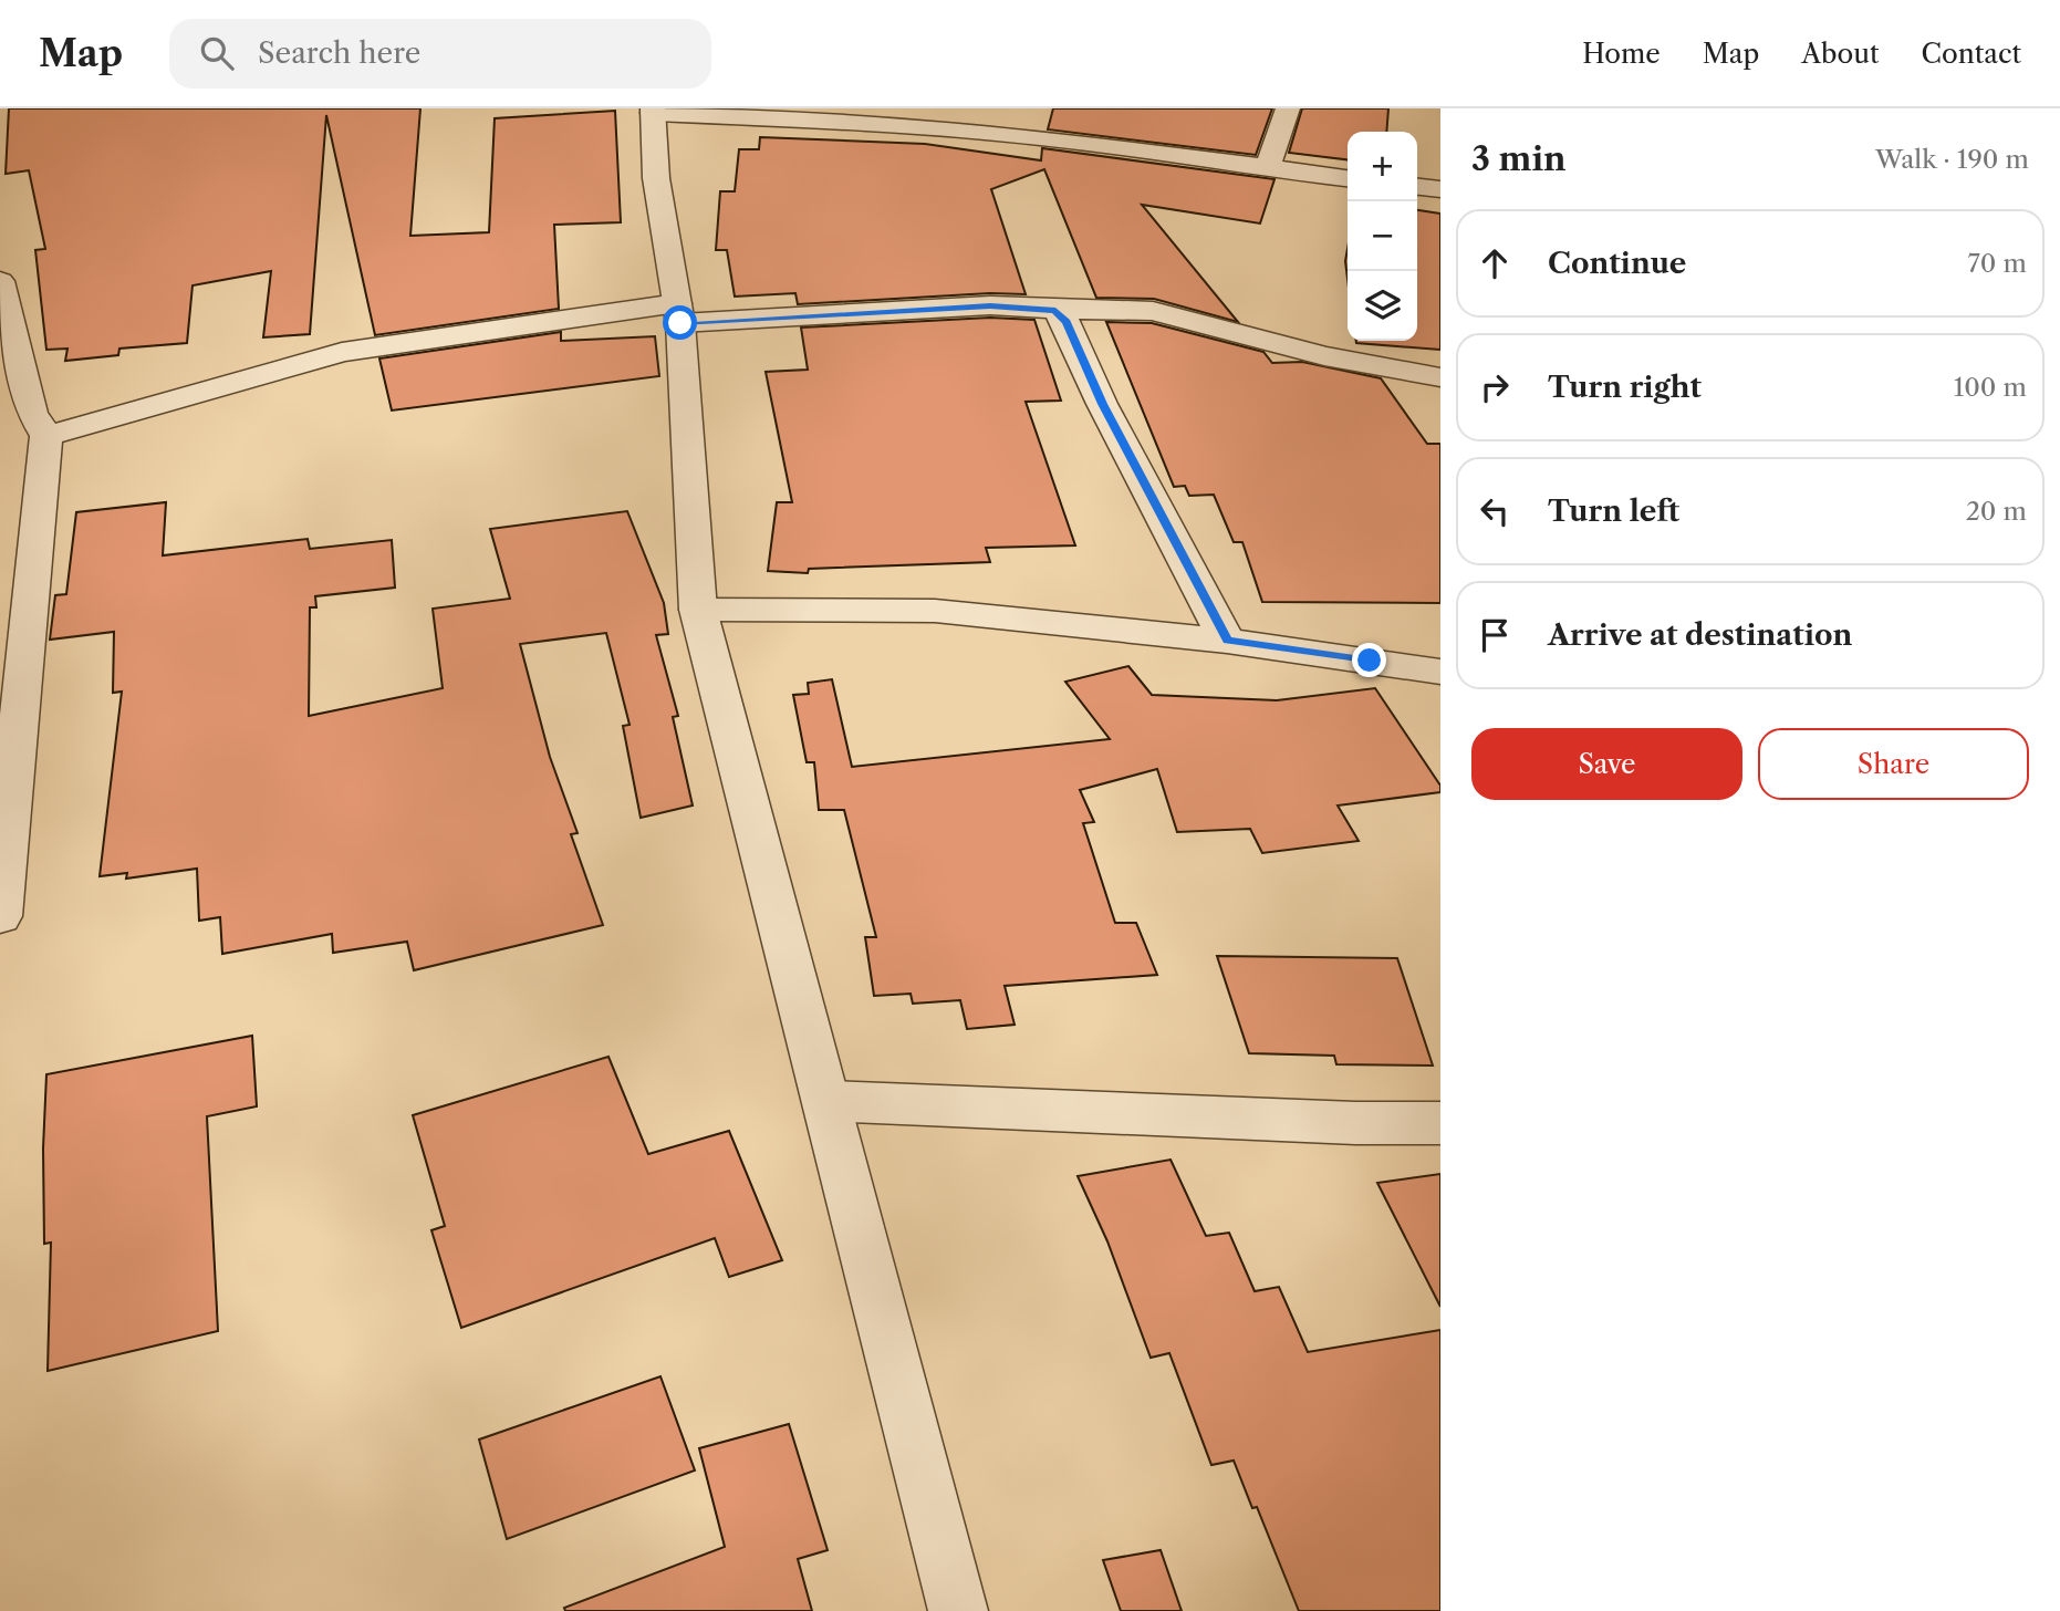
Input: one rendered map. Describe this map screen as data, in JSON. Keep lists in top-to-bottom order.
{
  "page": {
    "header": "Map",
    "search": "Search here",
    "nav": [
      "Home",
      "Map",
      "About",
      "Contact"
    ],
    "heading": ["3 min", "Walk · 190 m"],
    "map_buttons": ["+", "−"],
    "list": [
      ["Continue", "70 m"],
      ["Turn right", "100 m"],
      ["Turn left", "20 m"],
      "Arrive at destination"
    ],
    "buttons": ["Save", "Share"]
  }
}
